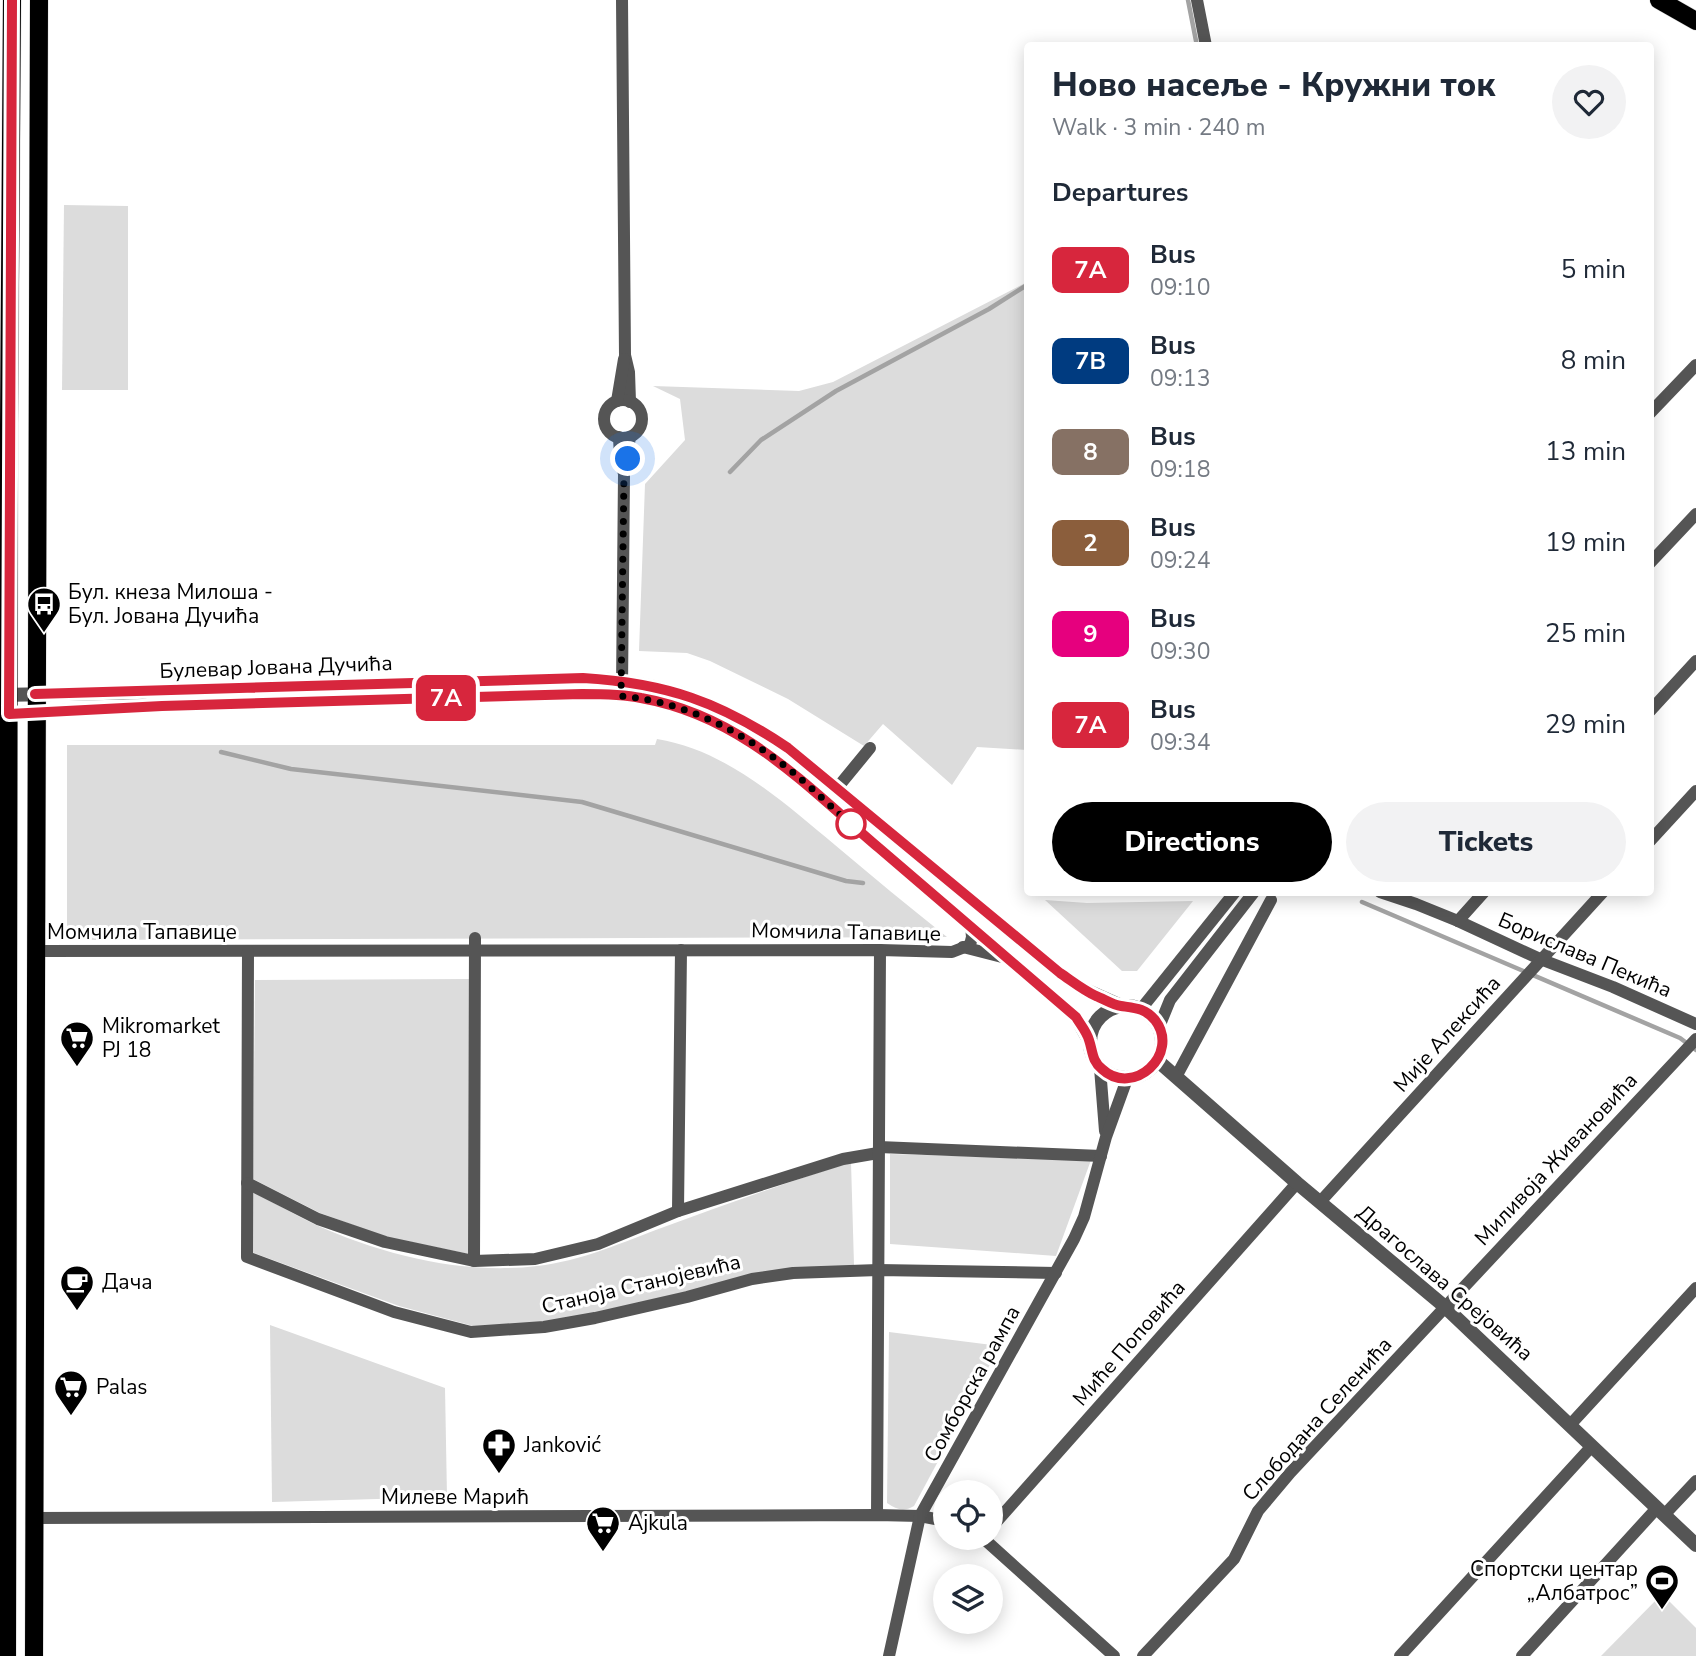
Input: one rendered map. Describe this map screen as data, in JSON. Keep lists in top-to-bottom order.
{
  "streets": {
    "street": [
      "Булевар Јована Дучића",
      "Момчила Тапавице",
      "Борислава Пекића",
      "Мије Алексића",
      "Миливоја Живановића",
      "Драгослава Срејовића",
      "Станоја Станојевића",
      "Миће Поповића",
      "Сомборска рампа",
      "Слободана Селенића",
      "Милеве Марић"
    ]
  },
  "crossings": [
    ["Булевар Јована Дучића", "Момчила Тапавице"],
    ["Булевар Јована Дучића", "Драгослава Срејовића"],
    ["Булевар Јована Дучића", "Сомборска рампа"],
    ["Момчила Тапавице", "Станоја Станојевића"],
    ["Борислава Пекића", "Мије Алексића"],
    ["Мије Алексића", "Драгослава Срејовића"],
    ["Миливоја Живановића", "Драгослава Срејовића"],
    ["Миливоја Живановића", "Слободана Селенића"],
    ["Драгослава Срејовића", "Миће Поповића"],
    ["Драгослава Срејовића", "Сомборска рампа"],
    ["Драгослава Срејовића", "Слободана Селенића"],
    ["Станоја Станојевића", "Сомборска рампа"],
    ["Сомборска рампа", "Милеве Марић"]
  ],
  "places": {
    "bus stop": ["Бул. кнеза Милоша - Бул. Јована Дучића"],
    "supermarket": ["Mikromarket PJ 18", "Palas", "Ajkula"],
    "cafe": ["Дача"],
    "pharmacy": ["Janković"],
    "sports": ["Спортски центар „Албатрос”"]
  },
  "lines": ["bus line 7A"],
  "page": {
    "on_map": "7A",
    "heading": [
      ["Ново насеље - Кружни ток", "Walk · 3 min · 240 m"],
      "Departures"
    ],
    "list": [
      {
        "mark": "7A",
        "name": "Bus",
        "note": "09:10",
        "value": "5 min"
      },
      {
        "mark": "7B",
        "name": "Bus",
        "note": "09:13",
        "value": "8 min"
      },
      {
        "mark": "8",
        "name": "Bus",
        "note": "09:18",
        "value": "13 min"
      },
      {
        "mark": "2",
        "name": "Bus",
        "note": "09:24",
        "value": "19 min"
      },
      {
        "mark": "9",
        "name": "Bus",
        "note": "09:30",
        "value": "25 min"
      },
      {
        "mark": "7A",
        "name": "Bus",
        "note": "09:34",
        "value": "29 min"
      }
    ],
    "buttons": ["Directions", "Tickets"]
  }
}
